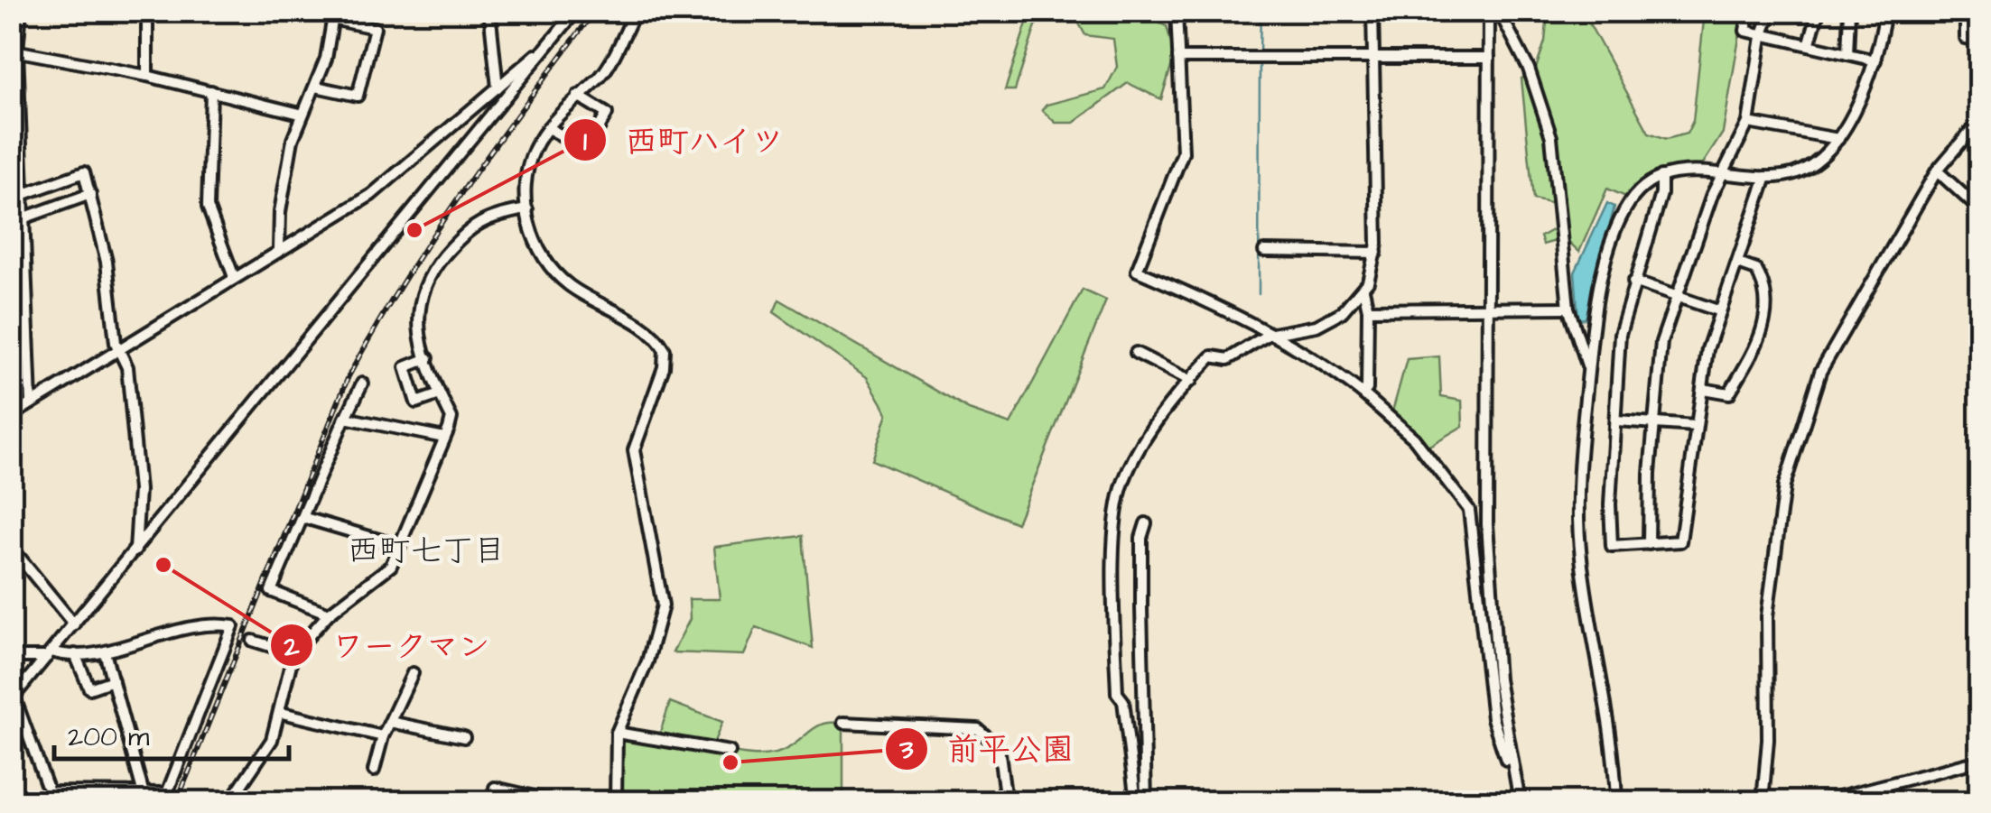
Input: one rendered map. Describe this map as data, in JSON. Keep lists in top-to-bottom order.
{
  "districts": ["西町七丁目"],
  "places": ["西町ハイツ", "ワークマン", "前平公園"],
  "scale_bar": "200 m"
}
